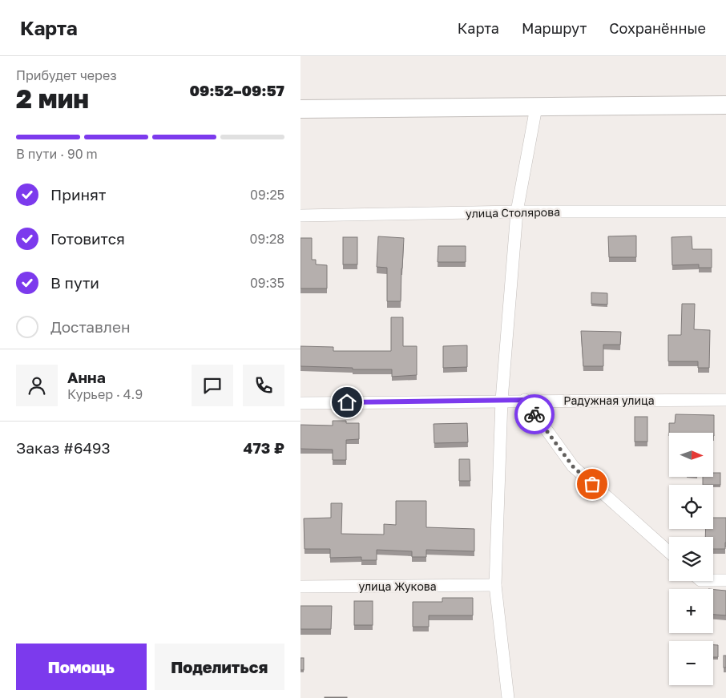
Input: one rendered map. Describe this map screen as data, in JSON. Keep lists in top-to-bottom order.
{
  "streets": {
    "street": ["улица Столярова", "Радужная улица", "улица Жукова"]
  },
  "north": "right",
  "page": {
    "header": "Карта",
    "nav": ["Карта", "Маршрут", "Сохранённые"],
    "heading": ["2 мин", "Прибудет через", "09:52–09:57"],
    "panel": [
      "Анна",
      "Курьер · 4.9",
      "Заказ #6493",
      "473 ₽"
    ],
    "bar": "В пути · 90 m",
    "list": [
      ["Принят", "09:25"],
      ["Готовится", "09:28"],
      ["В пути", "09:35"],
      "Доставлен"
    ],
    "map_buttons": ["+", "−"],
    "buttons": ["Помощь", "Поделиться"]
  }
}
